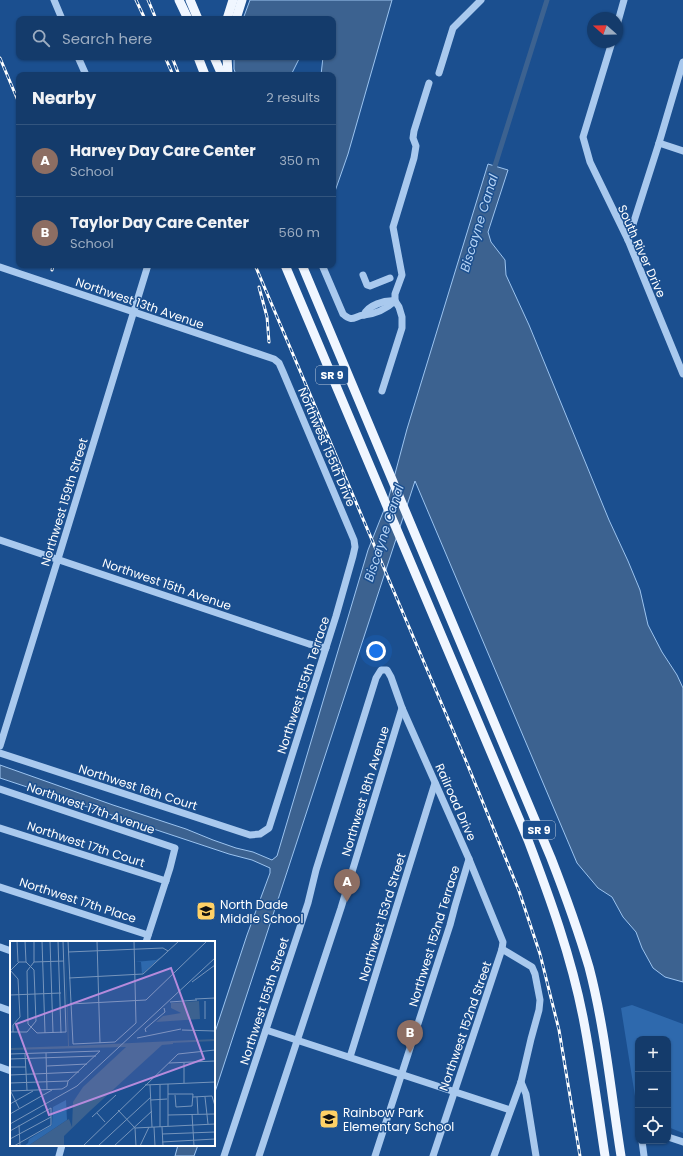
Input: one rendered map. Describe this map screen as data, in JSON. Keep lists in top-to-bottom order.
{
  "streets": {
    "main road": ["SR 9"],
    "street": [
      "South River Drive",
      "Northwest 13th Avenue",
      "Northwest 155th Drive",
      "Northwest 159th Street",
      "Northwest 15th Avenue",
      "Northwest 155th Terrace",
      "Northwest 16th Court",
      "Northwest 18th Avenue",
      "Railroad Drive",
      "Northwest 17th Avenue",
      "Northwest 17th Court",
      "Northwest 17th Place",
      "Northwest 153rd Street",
      "Northwest 152nd Terrace",
      "Northwest 155th Street",
      "Northwest 152nd Street"
    ]
  },
  "crossings": [
    ["Northwest 13th Avenue", "Northwest 155th Drive"],
    ["Northwest 13th Avenue", "Northwest 159th Street"],
    ["Northwest 155th Drive", "Northwest 155th Terrace"],
    ["Northwest 159th Street", "Northwest 15th Avenue"],
    ["Northwest 15th Avenue", "Northwest 155th Terrace"],
    ["Northwest 155th Terrace", "Northwest 16th Court"],
    ["Northwest 18th Avenue", "Railroad Drive"],
    ["Railroad Drive", "Northwest 153rd Street"],
    ["Railroad Drive", "Northwest 152nd Terrace"],
    ["Railroad Drive", "Northwest 155th Street"],
    ["Railroad Drive", "Northwest 152nd Street"],
    ["Northwest 17th Avenue", "Northwest 17th Court"]
  ],
  "water": ["Biscayne Canal"],
  "places": {
    "school or university": ["North Dade Middle School", "Rainbow Park Elementary School"]
  },
  "north": "left",
  "page": {
    "search": "Search here",
    "heading": ["Nearby", "2 results"],
    "list": [
      {
        "mark": "A",
        "name": "Harvey Day Care Center",
        "note": "School",
        "value": "350 m"
      },
      {
        "mark": "B",
        "name": "Taylor Day Care Center",
        "note": "School",
        "value": "560 m"
      }
    ],
    "pins": ["A", "B"],
    "map_buttons": ["+", "−"]
  }
}
